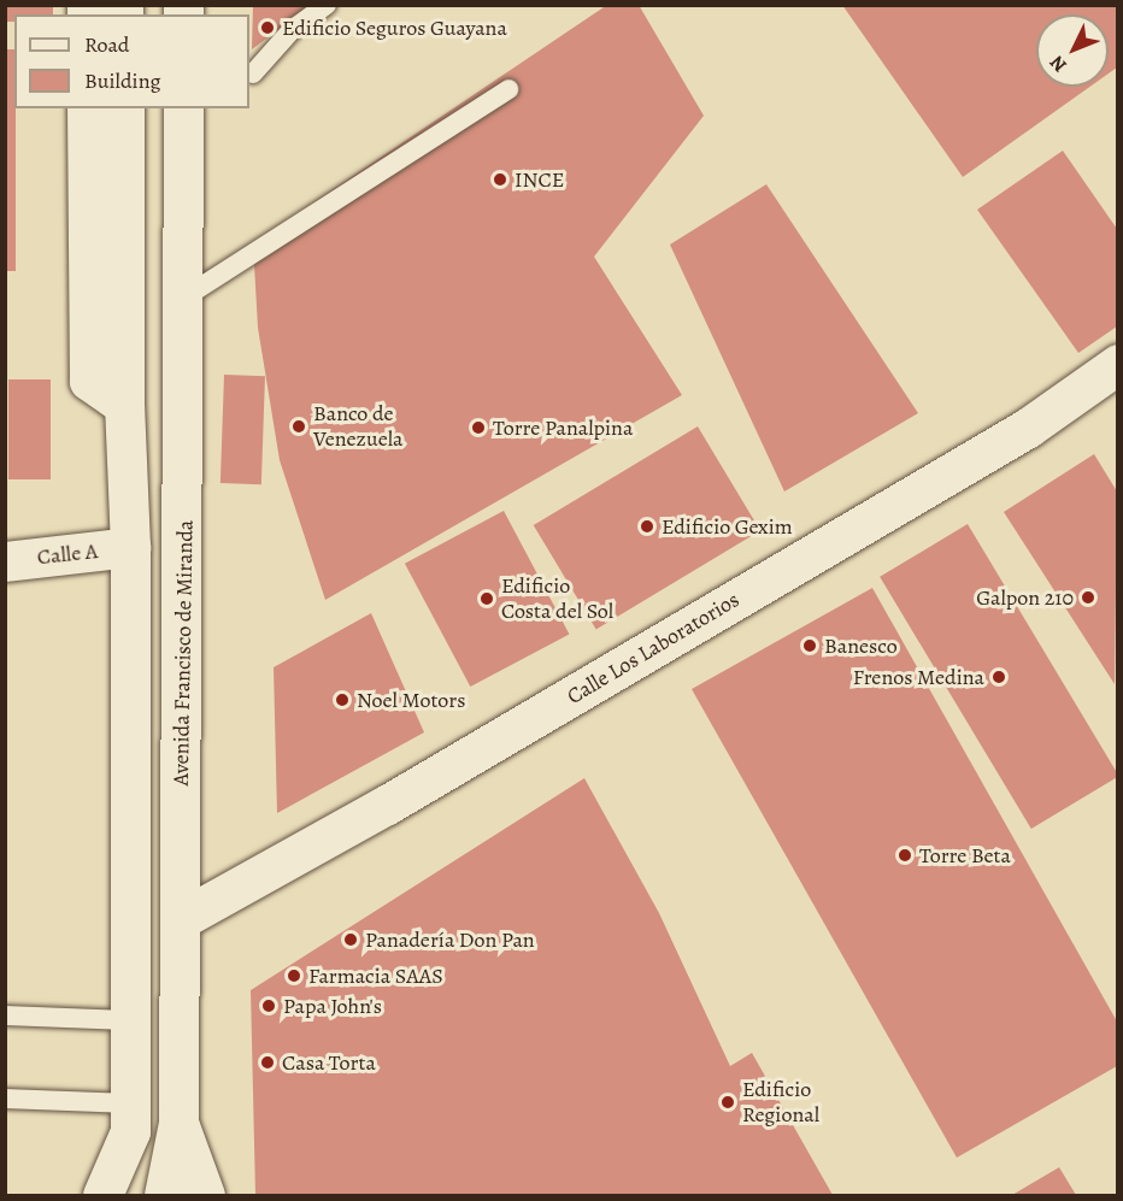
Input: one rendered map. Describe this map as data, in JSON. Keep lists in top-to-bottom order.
{
  "streets": {
    "main road": ["Calle A", "Calle Los Laboratorios", "Avenida Francisco de Miranda"]
  },
  "crossings": [
    ["Calle Los Laboratorios", "Avenida Francisco de Miranda"]
  ],
  "places": [
    "Edificio Seguros Guayana",
    "INCE",
    "Banco de Venezuela",
    "Torre Panalpina",
    "Edificio Gexim",
    "Galpon 210",
    "Edificio Costa del Sol",
    "Banesco",
    "Frenos Medina",
    "Noel Motors",
    "Torre Beta",
    "Panadería Don Pan",
    "Farmacia SAAS",
    "Papa John's",
    "Casa Torta",
    "Edificio Regional"
  ],
  "legend": ["Road", "Building"],
  "north": "bottom left"
}
